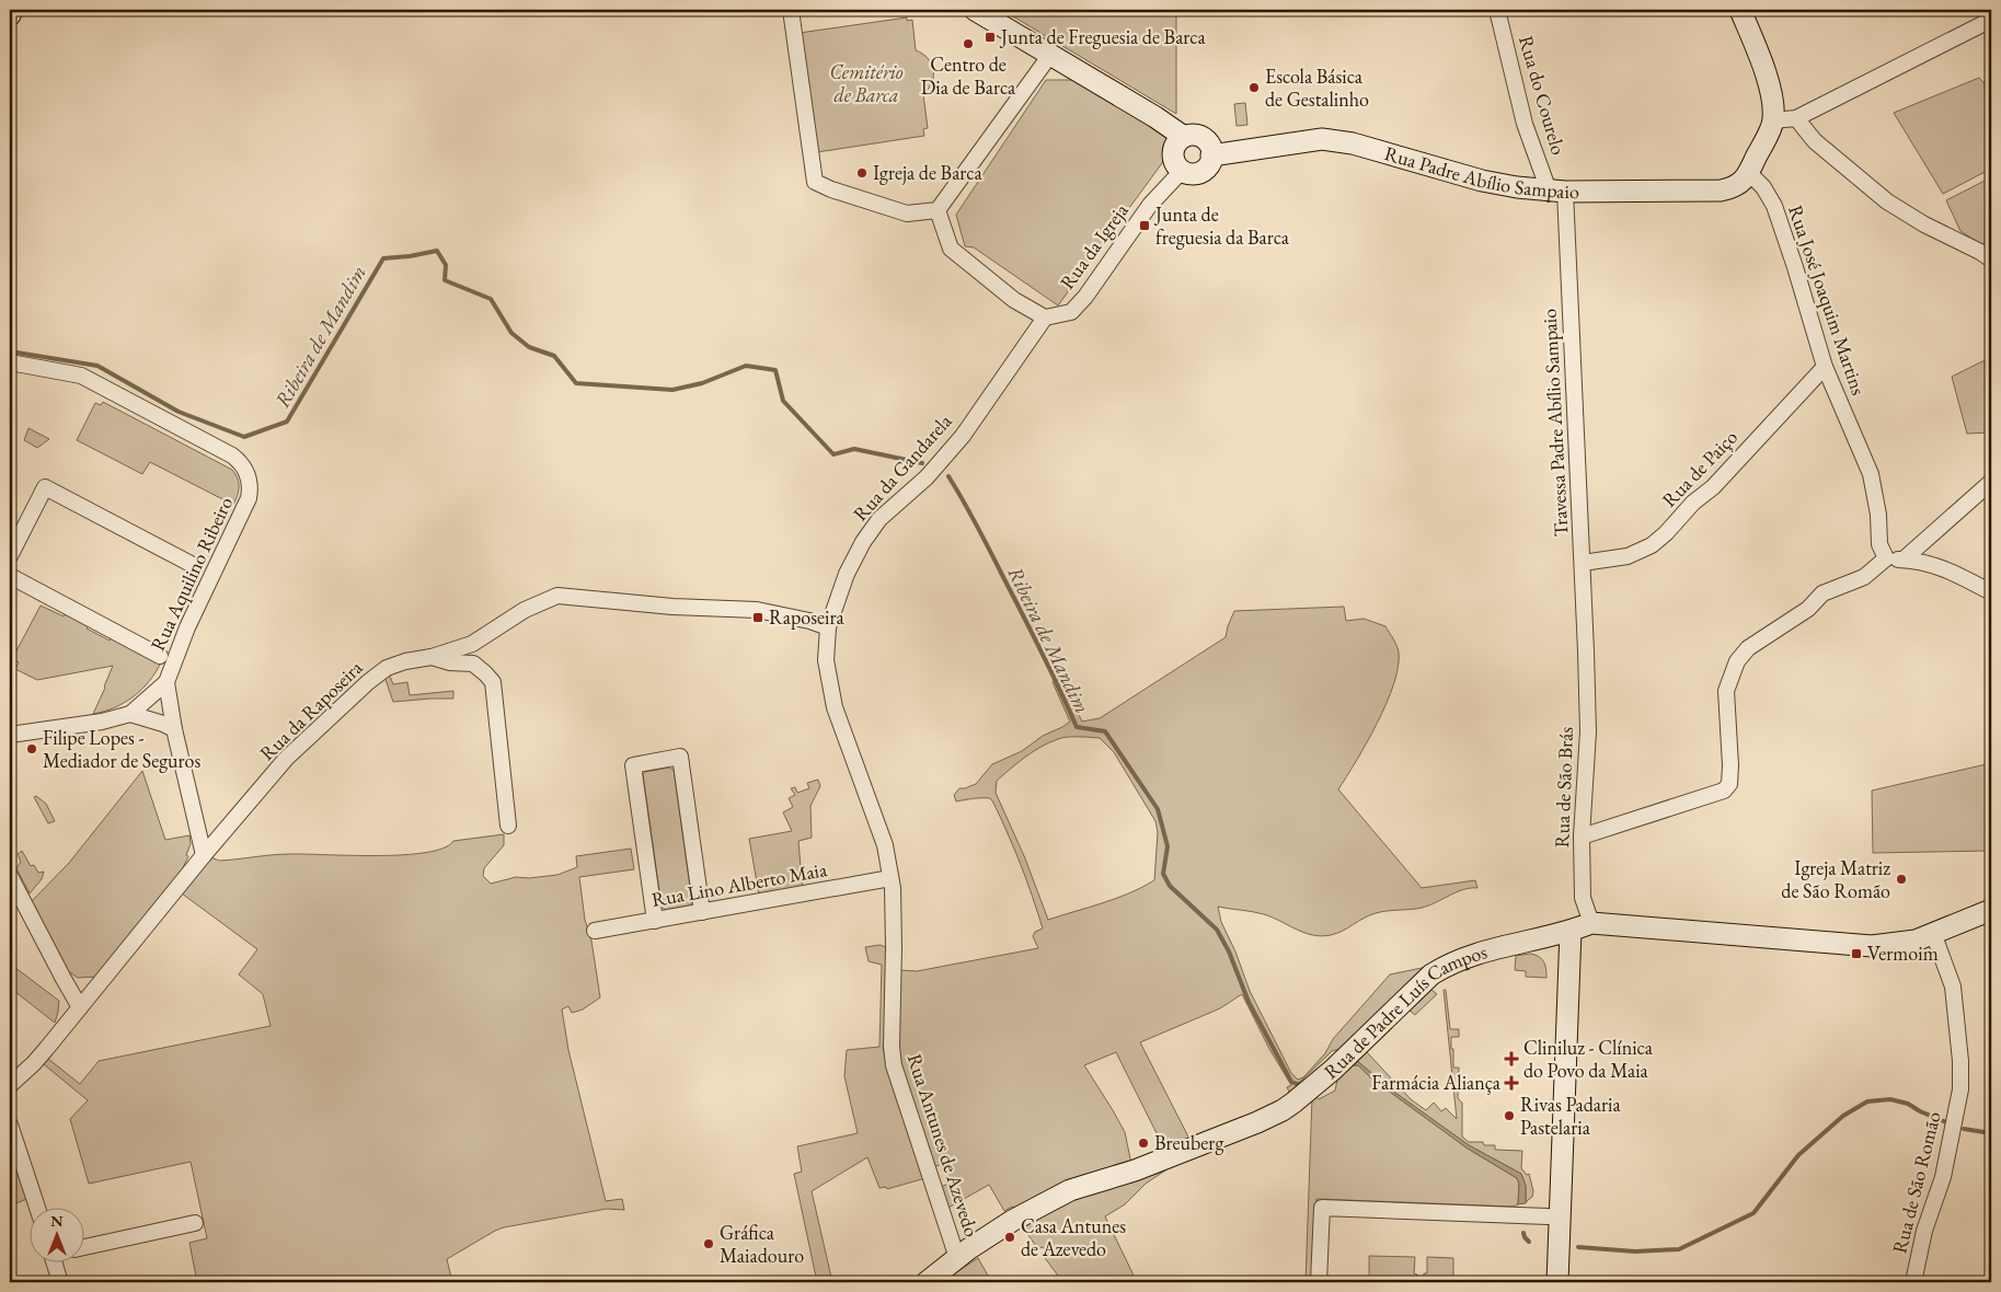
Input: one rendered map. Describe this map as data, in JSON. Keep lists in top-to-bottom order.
{
  "streets": {
    "street": [
      "Rua do Courelo",
      "Rua Padre Abílio Sampaio",
      "Rua da Igreja",
      "Rua José Joaquim Martins",
      "Travessa Padre Abílio Sampaio",
      "Rua da Gandarela",
      "Rua de Paiço",
      "Rua Aquilino Ribeiro",
      "Rua da Raposeira",
      "Rua de São Brás",
      "Rua Lino Alberto Maia",
      "Rua de Padre Luís Campos",
      "Rua Antunes de Azevedo",
      "Rua de São Romão"
    ]
  },
  "crossings": [
    ["Rua do Courelo", "Rua Padre Abílio Sampaio"],
    ["Rua do Courelo", "Travessa Padre Abílio Sampaio"],
    ["Rua Padre Abílio Sampaio", "Rua da Igreja"],
    ["Rua Padre Abílio Sampaio", "Rua José Joaquim Martins"],
    ["Rua Padre Abílio Sampaio", "Travessa Padre Abílio Sampaio"],
    ["Rua da Igreja", "Rua da Gandarela"],
    ["Rua José Joaquim Martins", "Rua de Paiço"],
    ["Travessa Padre Abílio Sampaio", "Rua de Paiço"],
    ["Travessa Padre Abílio Sampaio", "Rua de São Brás"],
    ["Rua da Gandarela", "Rua da Raposeira"],
    ["Rua da Gandarela", "Rua Antunes de Azevedo"],
    ["Rua Aquilino Ribeiro", "Rua da Raposeira"],
    ["Rua da Raposeira", "Rua Antunes de Azevedo"],
    ["Rua de São Brás", "Rua de Padre Luís Campos"],
    ["Rua Lino Alberto Maia", "Rua Antunes de Azevedo"],
    ["Rua de Padre Luís Campos", "Rua Antunes de Azevedo"],
    ["Rua de Padre Luís Campos", "Rua de São Romão"]
  ],
  "water": ["Ribeira de Mandim"],
  "parks": ["Cemitério de Barca"],
  "places": {
    "transit": [
      "Junta de Freguesia de Barca",
      "Junta de freguesia da Barca",
      "Raposeira",
      "Vermoim"
    ],
    "other": [
      "Centro de Dia de Barca",
      "Escola Básica de Gestalinho",
      "Igreja de Barca",
      "Filipe Lopes - Mediador de Seguros",
      "Igreja Matriz de São Romão",
      "Rivas Padaria Pastelaria",
      "Breuberg",
      "Casa Antunes de Azevedo",
      "Gráfica Maiadouro"
    ],
    "health": ["Cliniluz - Clínica do Povo da Maia", "Farmácia Aliança"]
  },
  "north": "top"
}
